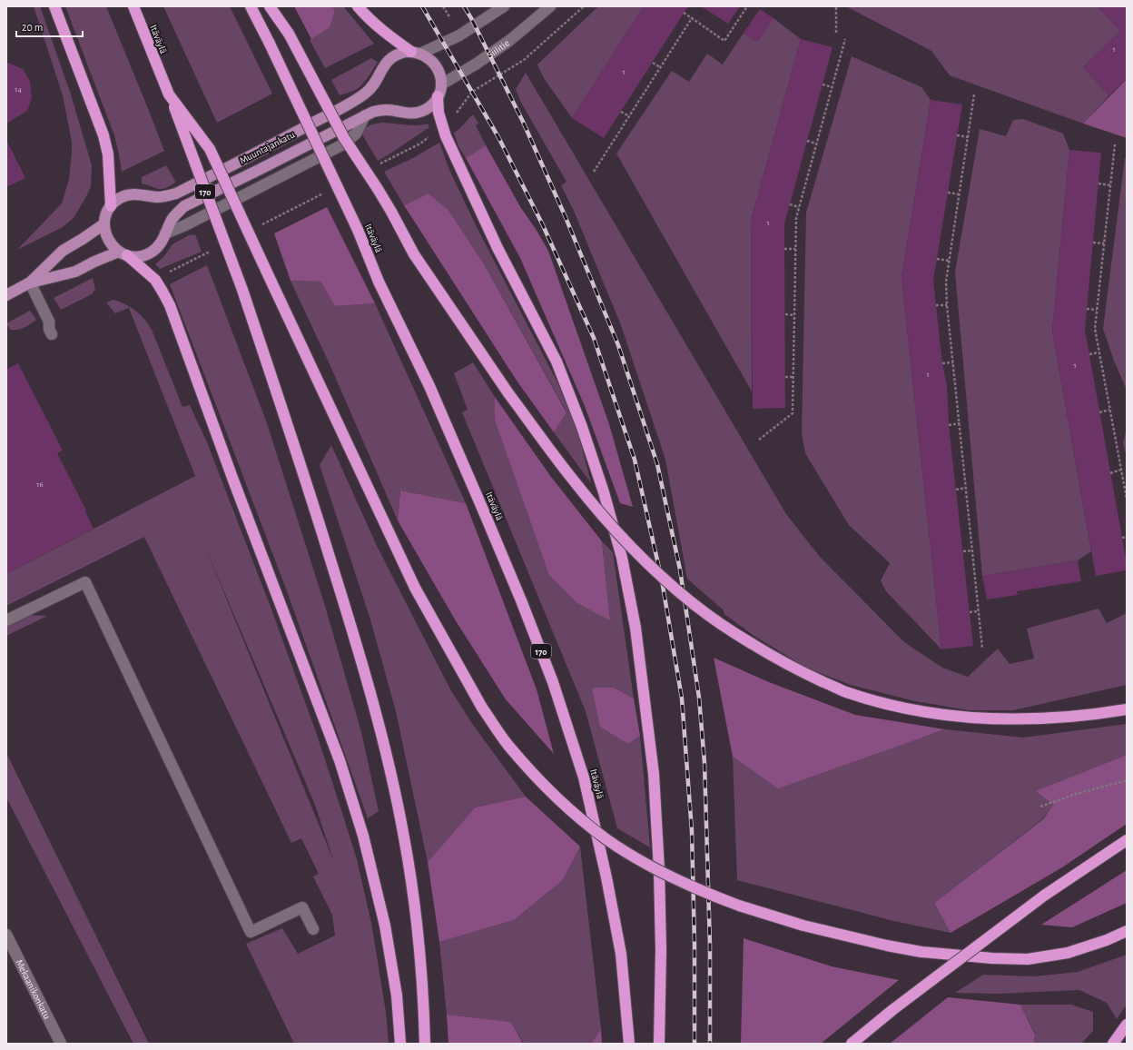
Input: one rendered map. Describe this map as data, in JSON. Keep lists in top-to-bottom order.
{
  "streets": {
    "highway": ["Itäväylä", "170"],
    "main road": ["Muuntajankatu"],
    "street": ["Siilitie", "Mekaanikonkatu"]
  },
  "house_numbers": [
    "1",
    "1",
    "14",
    "1",
    "1",
    "1",
    "16"
  ],
  "scale_bar": "20 m"
}
